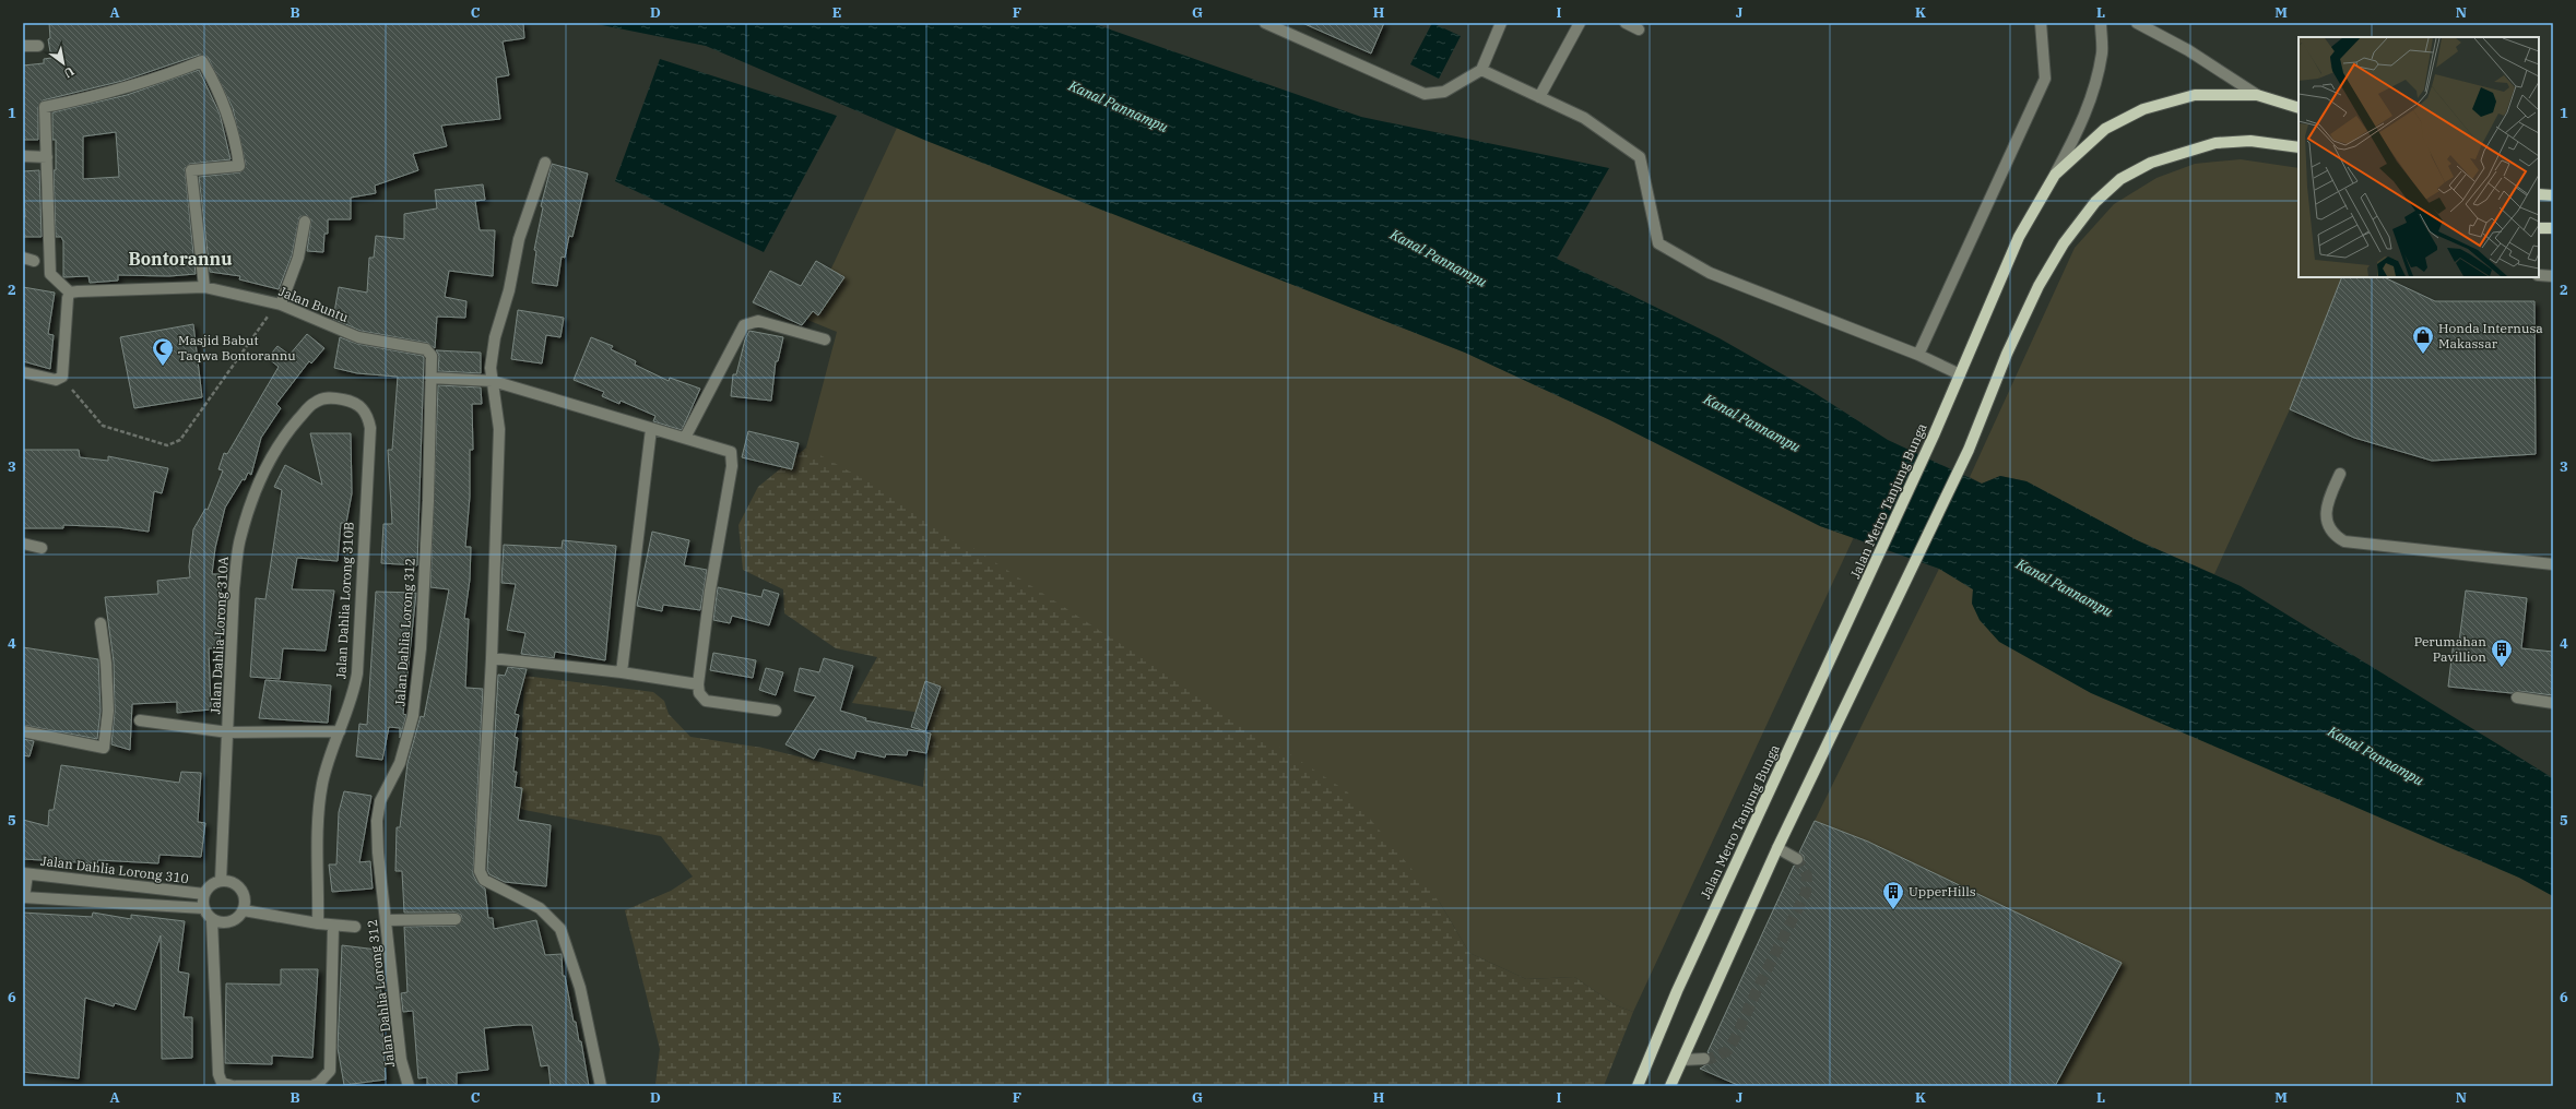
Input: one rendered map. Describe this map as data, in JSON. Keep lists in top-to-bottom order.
{
  "streets": {
    "main road": ["Jalan Metro Tanjung Bunga"],
    "street": [
      "Jalan Buntu",
      "Jalan Dahlia Lorong 310B",
      "Jalan Dahlia Lorong 312",
      "Jalan Dahlia Lorong 310A",
      "Jalan Dahlia Lorong 310"
    ]
  },
  "crossings": [
    ["Jalan Buntu", "Jalan Dahlia Lorong 312"],
    ["Jalan Dahlia Lorong 310B", "Jalan Dahlia Lorong 310A"],
    ["Jalan Dahlia Lorong 310A", "Jalan Dahlia Lorong 310"]
  ],
  "districts": ["Bontorannu"],
  "water": ["Kanal Pannampu"],
  "places": {
    "shop": ["Honda Internusa Makassar"],
    "mosque": ["Masjid Babut Taqwa Bontorannu"],
    "building": ["Perumahan Pavillion", "UpperHills"]
  },
  "north": "bottom right",
  "grid": {
    "columns": [
      "A",
      "B",
      "C",
      "D",
      "E",
      "F",
      "G",
      "H",
      "I",
      "J",
      "K",
      "L",
      "M",
      "N"
    ],
    "rows": [
      "1",
      "2",
      "3",
      "4",
      "5",
      "6"
    ]
  }
}
